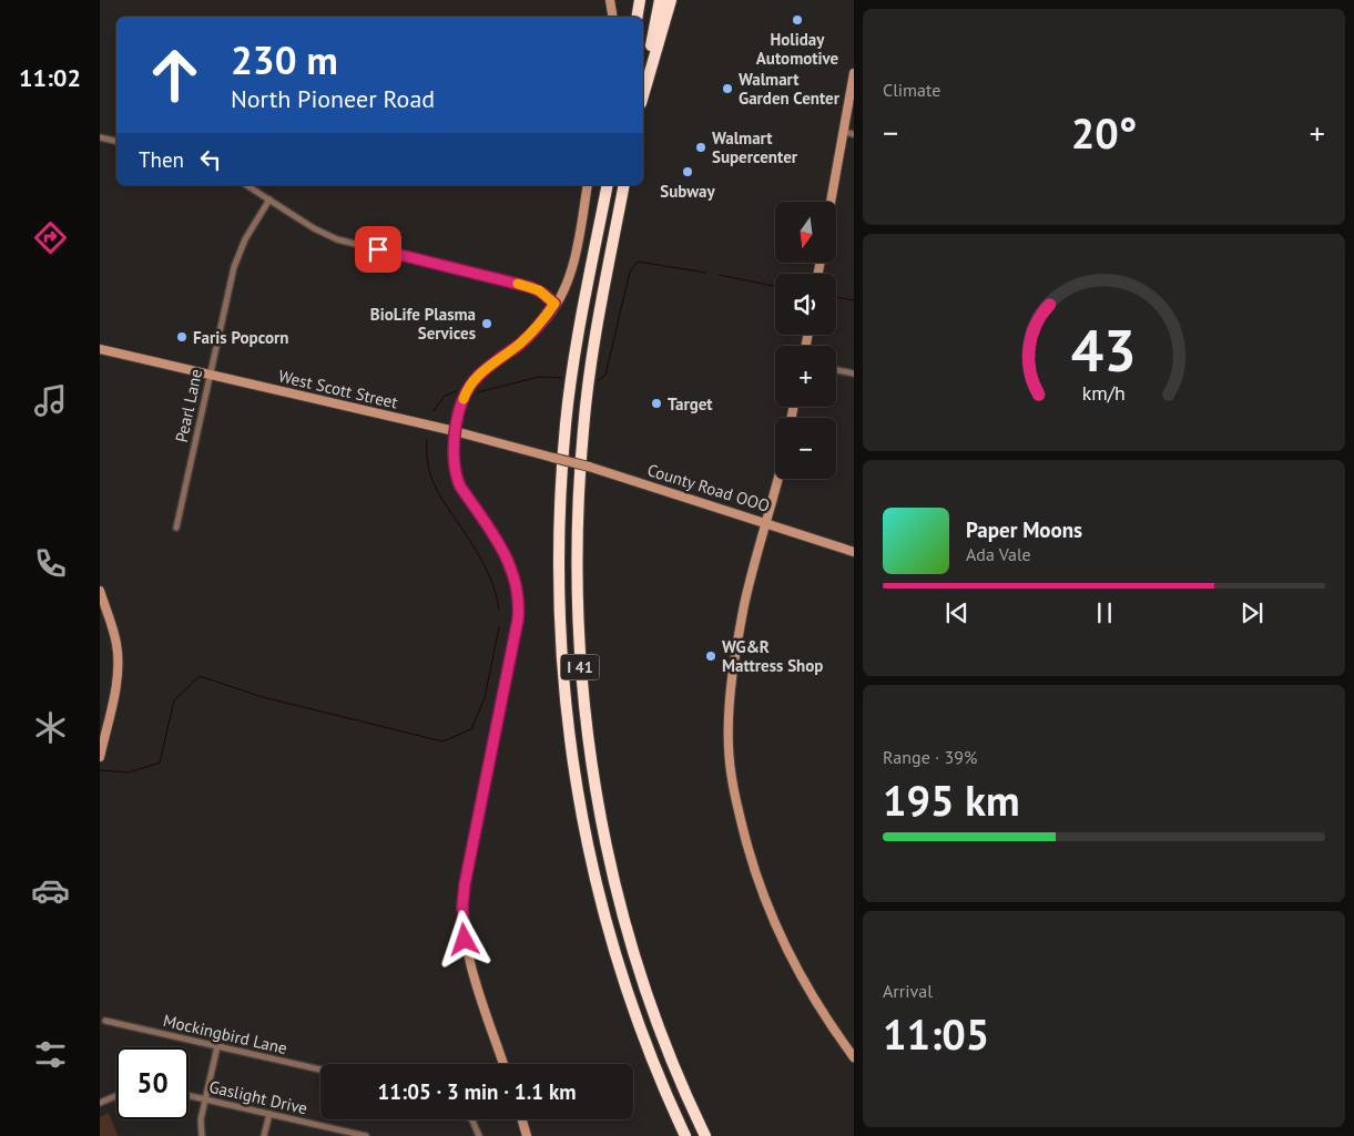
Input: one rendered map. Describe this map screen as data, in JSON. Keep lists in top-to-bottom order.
{
  "streets": {
    "highway": ["I 41"],
    "main road": ["West Scott Street", "County Road OOO"],
    "street": ["Pearl Lane", "Mockingbird Lane", "Gaslight Drive"]
  },
  "crossings": [
    ["West Scott Street", "Pearl Lane"],
    ["West Scott Street", "County Road OOO"]
  ],
  "places": [
    "Holiday Automotive",
    "Walmart Garden Center",
    "Walmart Supercenter",
    "Subway",
    "BioLife Plasma Services",
    "Faris Popcorn",
    "Target",
    "WG&R Mattress Shop"
  ],
  "north": "bottom",
  "page": {
    "tabs": "11:02",
    "tile": [
      "Climate",
      ["Range · 39%", "195 km"],
      ["Arrival", "11:05"]
    ],
    "turn": ["230 m", "North Pioneer Road"],
    "heat": ["−", "20°", "+"],
    "then": "Then",
    "map_buttons": ["+", "−"],
    "song": ["Paper Moons", "Ada Vale"],
    "limit": "50",
    "trip": "11:05 · 3 min · 1.1 km",
    "gauge": ["43", "km/h"]
  }
}
